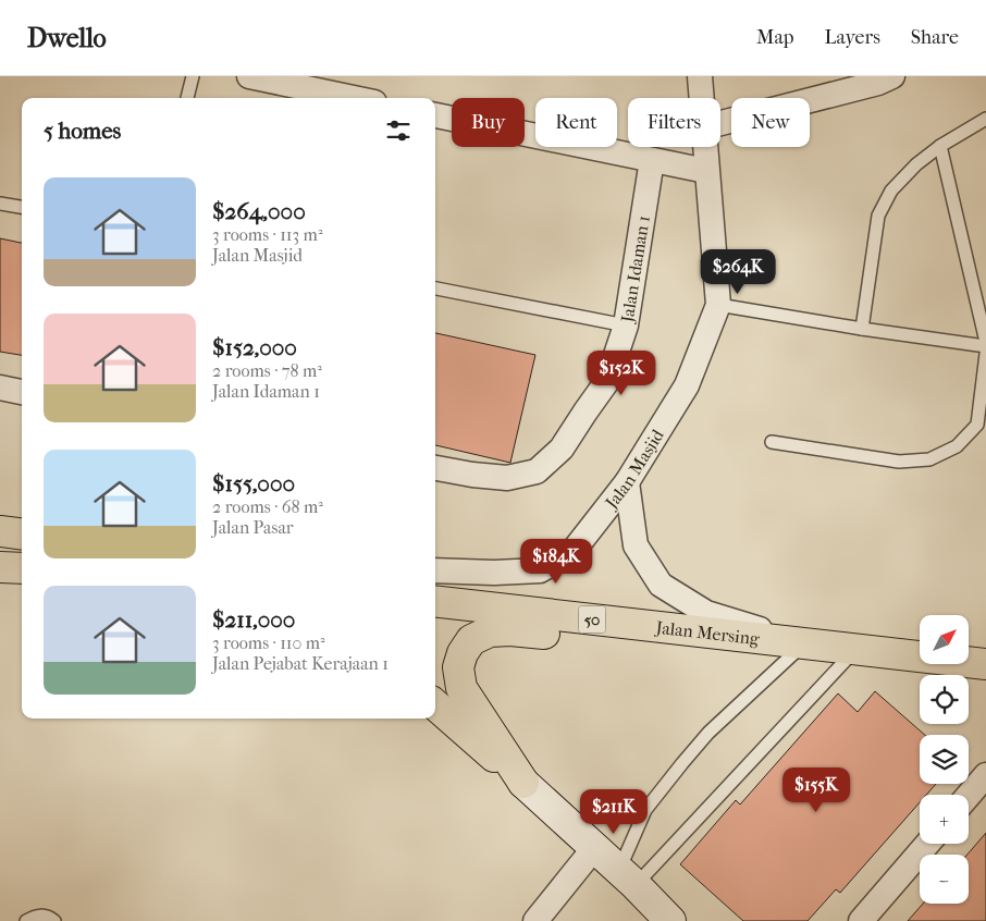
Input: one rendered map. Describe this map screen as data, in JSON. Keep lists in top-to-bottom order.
{
  "streets": {
    "highway": ["50", "Jalan Mersing"],
    "street": ["Jalan Idaman 1", "Jalan Masjid"]
  },
  "north": "top right",
  "page": {
    "header": "Dwello",
    "nav": ["Map", "Layers", "Share"],
    "chip": [
      "Buy",
      "Rent",
      "Filters",
      "New"
    ],
    "heading": "5 homes",
    "list": [
      {
        "name": "$264,000",
        "note": "3 rooms · 113 m² · Jalan Masjid"
      },
      {
        "name": "$152,000",
        "note": "2 rooms · 78 m² · Jalan Idaman 1"
      },
      {
        "name": "$155,000",
        "note": "2 rooms · 68 m² · Jalan Pasar"
      },
      {
        "name": "$211,000",
        "note": "3 rooms · 110 m² · Jalan Pejabat Kerajaan 1"
      }
    ],
    "price": [
      "$264K",
      "$152K",
      "$184K",
      "$155K",
      "$211K"
    ],
    "map_buttons": ["+", "−"]
  }
}
